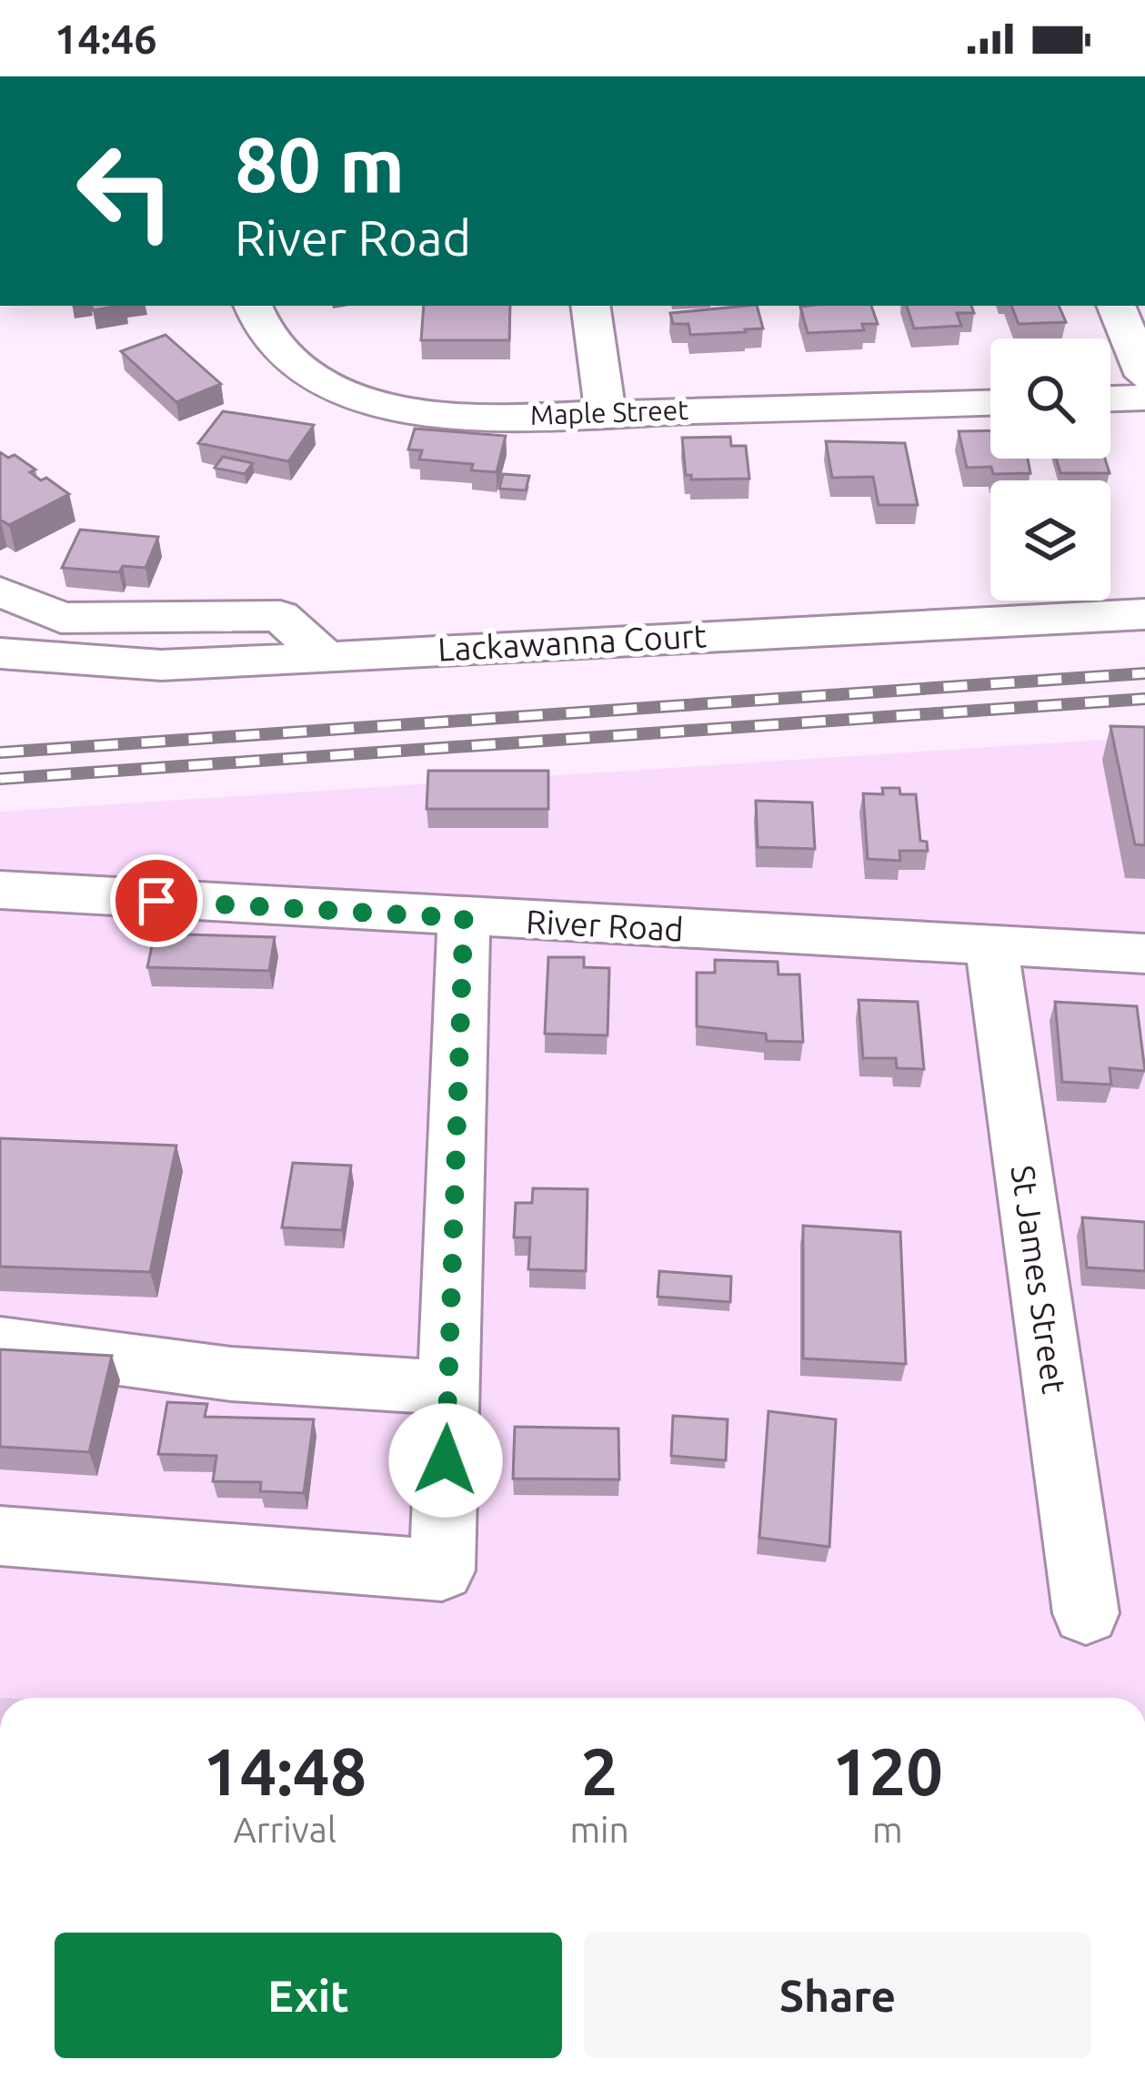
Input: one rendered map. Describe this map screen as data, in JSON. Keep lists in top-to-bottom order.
{
  "streets": {
    "street": [
      "Maple Street",
      "Lackawanna Court",
      "River Road",
      "St James Street"
    ]
  },
  "crossings": [
    ["River Road", "St James Street"]
  ],
  "page": {
    "status": "14:46",
    "turn": ["80 m", "River Road"],
    "eta": [
      "14:48",
      "Arrival",
      "2",
      "min",
      "120",
      "m"
    ],
    "buttons": ["Exit", "Share"]
  }
}
